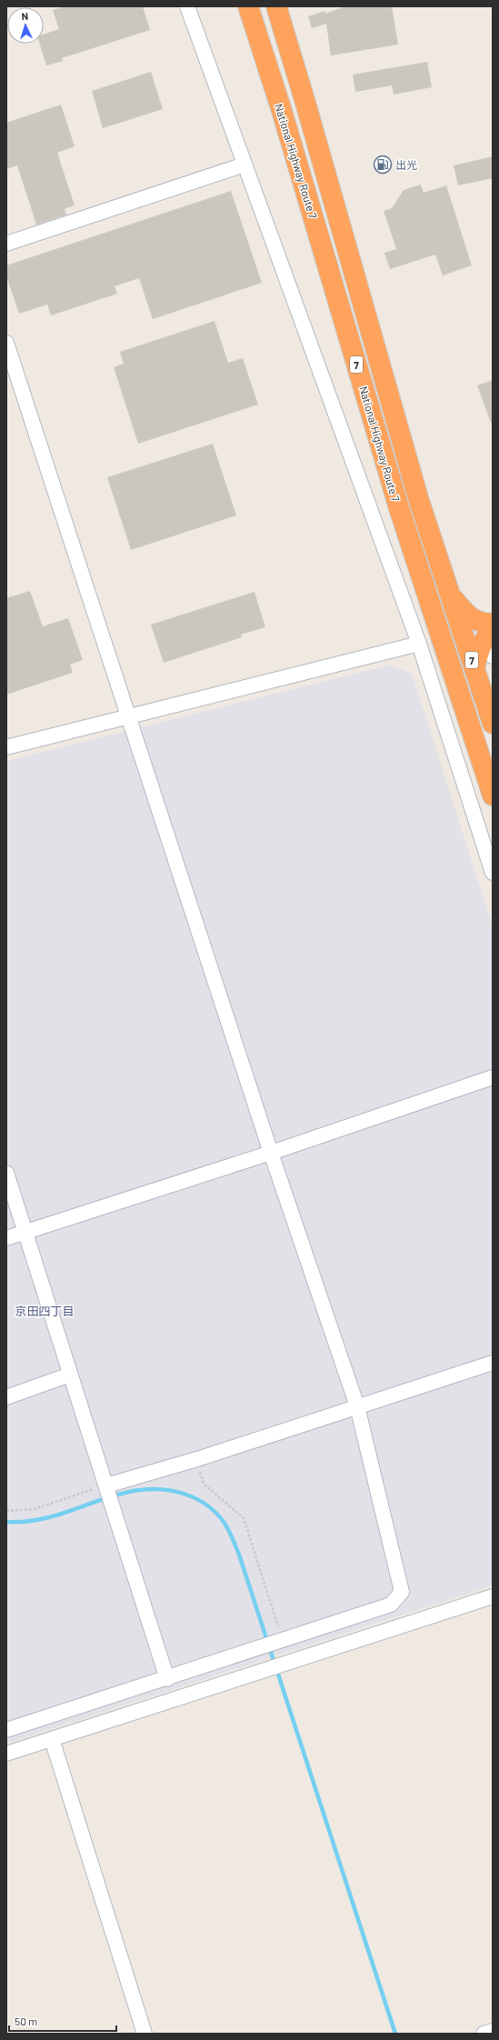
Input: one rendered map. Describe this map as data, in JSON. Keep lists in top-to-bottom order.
{
  "streets": {
    "highway": ["National Highway Route 7", "7"]
  },
  "districts": ["京田四丁目"],
  "places": {
    "fuel station": ["出光"]
  },
  "scale_bar": "50 m",
  "north": "top"
}
